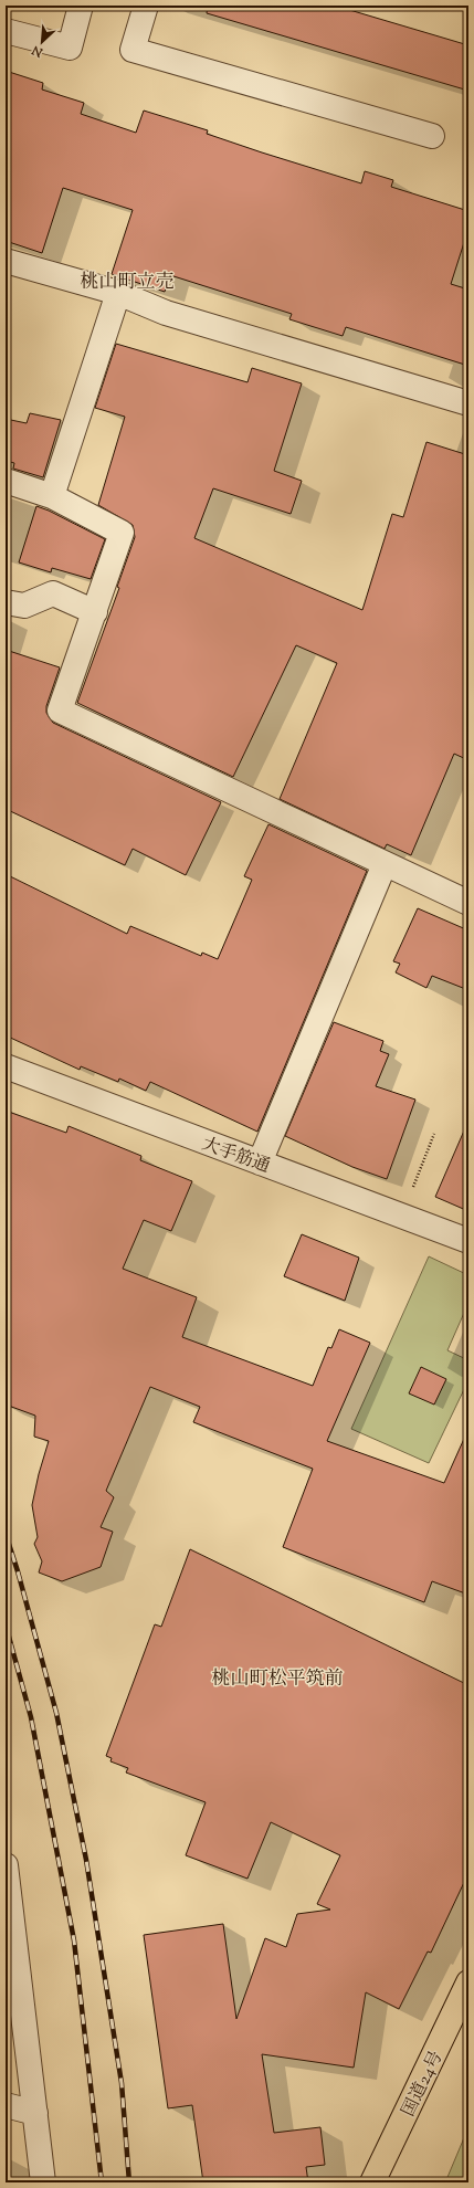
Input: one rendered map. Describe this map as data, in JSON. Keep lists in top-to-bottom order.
{
  "streets": {
    "highway": ["国道24号"],
    "street": ["大手筋通"]
  },
  "districts": ["桃山町立売", "桃山町松平筑前"],
  "north": "bottom left"
}
